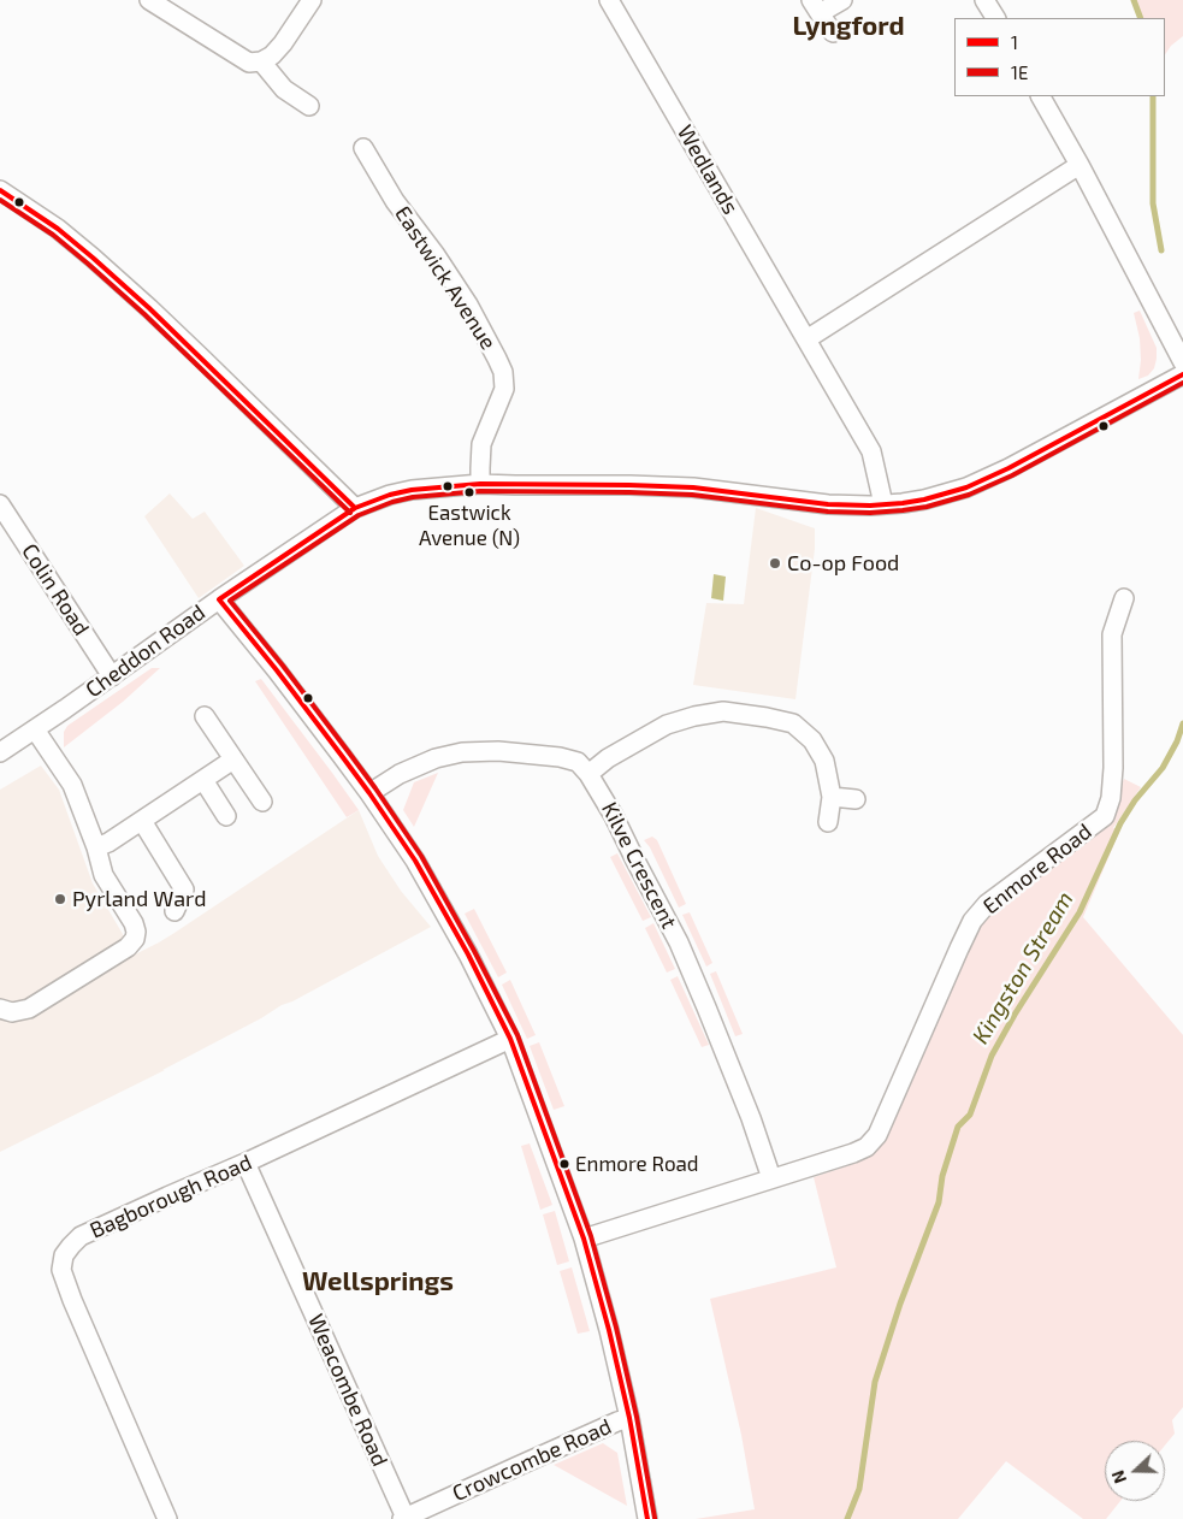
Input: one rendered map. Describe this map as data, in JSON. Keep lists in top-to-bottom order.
{
  "streets": {
    "street": [
      "Wedlands",
      "Eastwick Avenue",
      "Colin Road",
      "Cheddon Road",
      "Kilve Crescent",
      "Enmore Road",
      "Bagborough Road",
      "Weacombe Road",
      "Crowcombe Road"
    ]
  },
  "crossings": [
    ["Wedlands", "Cheddon Road"],
    ["Eastwick Avenue", "Cheddon Road"],
    ["Colin Road", "Cheddon Road"],
    ["Kilve Crescent", "Enmore Road"],
    ["Bagborough Road", "Weacombe Road"],
    ["Weacombe Road", "Crowcombe Road"]
  ],
  "districts": ["Lyngford", "Wellsprings"],
  "water": ["Kingston Stream"],
  "places": [
    "Eastwick Avenue (N)",
    "Co-op Food",
    "Pyrland Ward",
    "Enmore Road"
  ],
  "lines": ["transit line 1", "transit line 1E"],
  "legend": ["1", "1E"],
  "north": "left"
}
